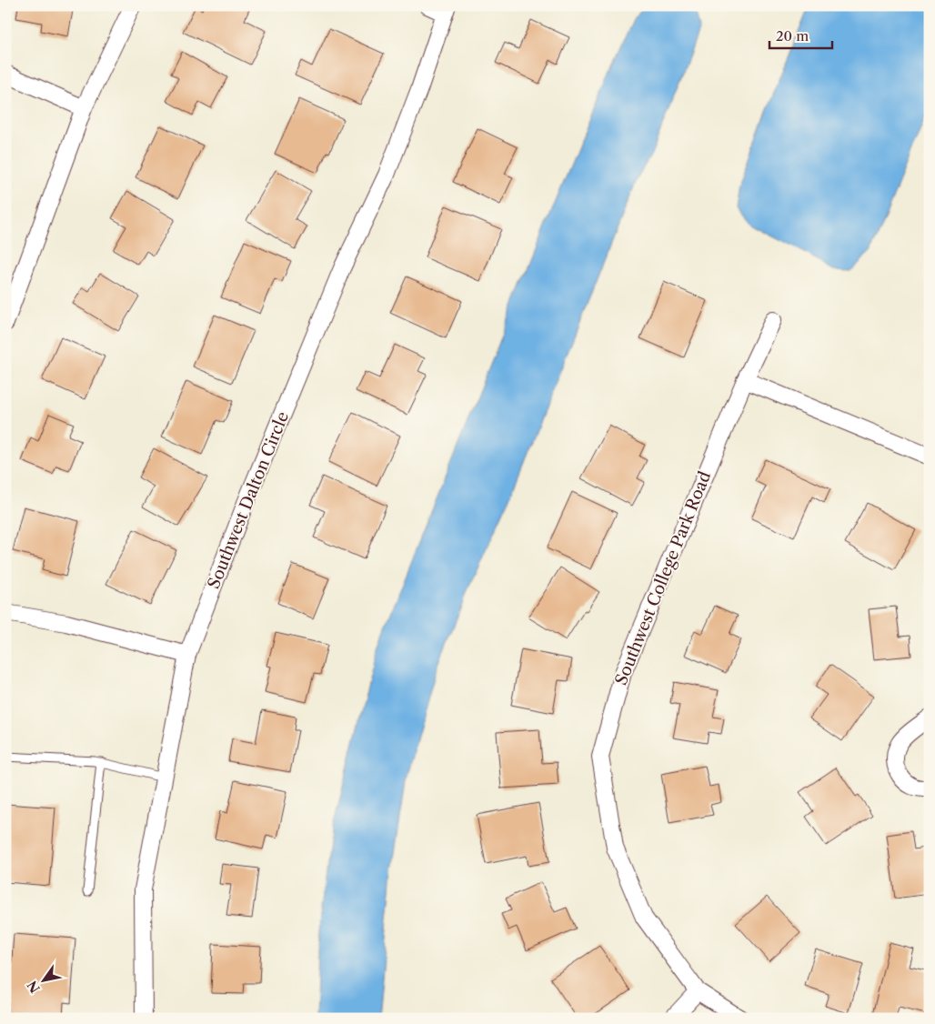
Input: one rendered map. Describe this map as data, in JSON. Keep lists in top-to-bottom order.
{
  "streets": {
    "street": ["Southwest Dalton Circle", "Southwest College Park Road"]
  },
  "scale_bar": "20 m",
  "north": "bottom left"
}
